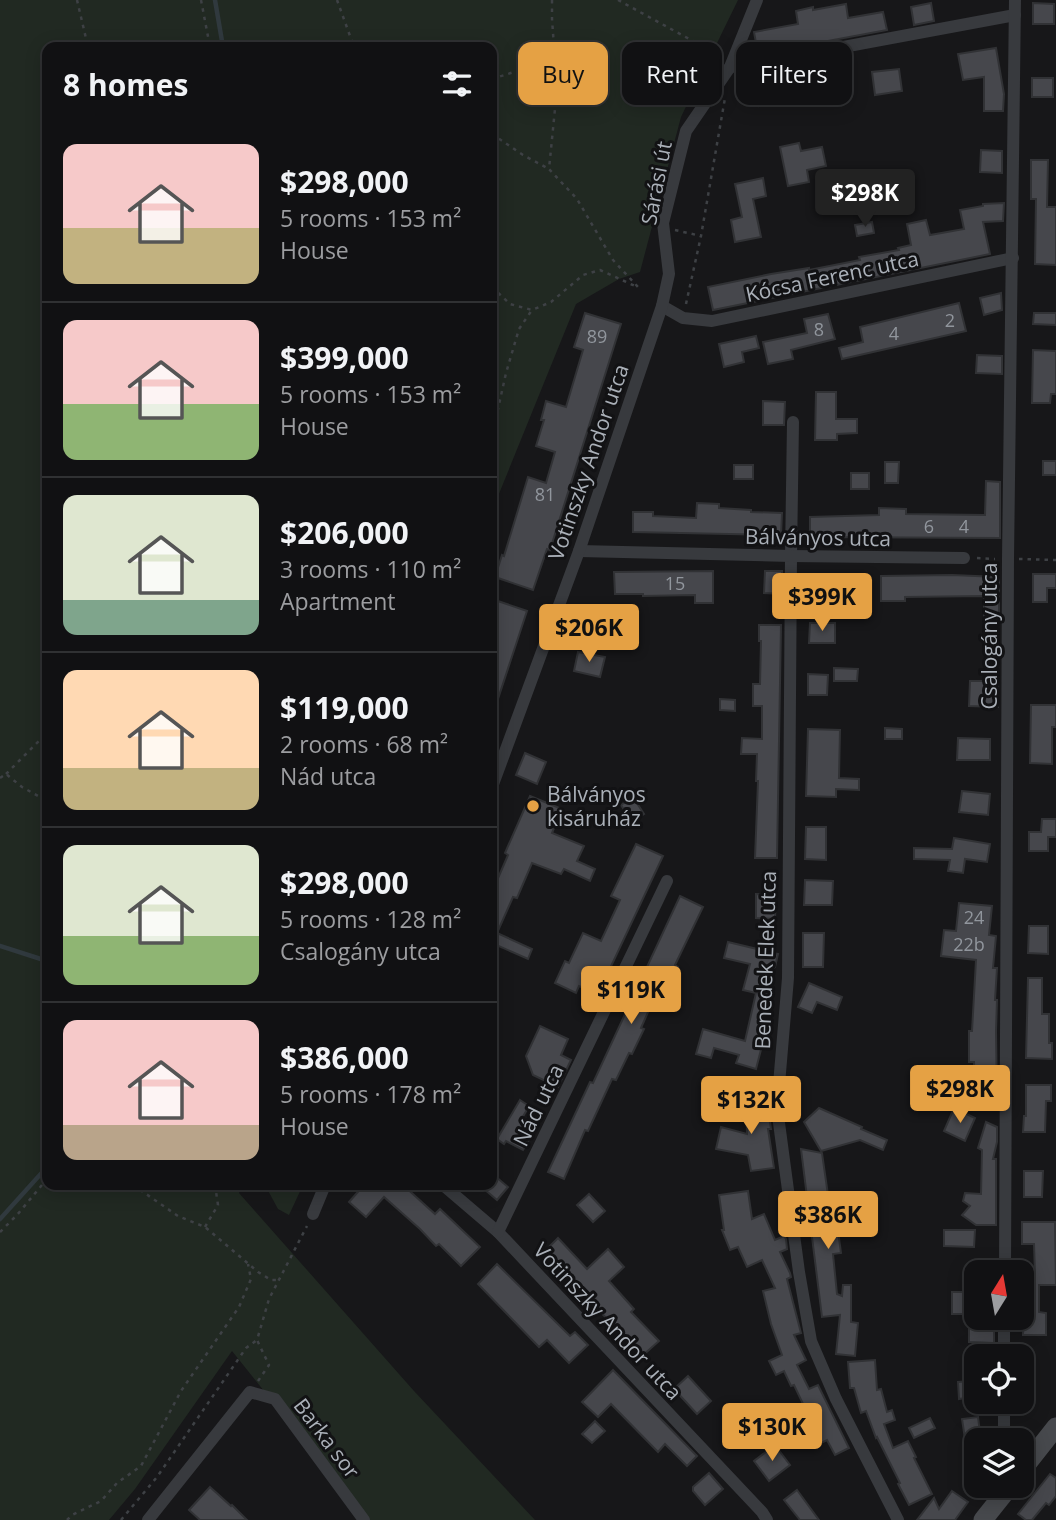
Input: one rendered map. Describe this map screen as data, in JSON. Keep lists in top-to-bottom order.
{
  "streets": {
    "street": [
      "Sárási út",
      "Kócsa Ferenc utca",
      "Votinszky Andor utca",
      "Bálványos utca",
      "Csalogány utca",
      "Benedek Elek utca",
      "Nád utca",
      "Barka sor"
    ]
  },
  "crossings": [
    ["Sárási út", "Kócsa Ferenc utca"],
    ["Sárási út", "Votinszky Andor utca"],
    ["Kócsa Ferenc utca", "Votinszky Andor utca"],
    ["Kócsa Ferenc utca", "Csalogány utca"],
    ["Votinszky Andor utca", "Bálványos utca"],
    ["Votinszky Andor utca", "Nád utca"],
    ["Bálványos utca", "Benedek Elek utca"]
  ],
  "places": ["Bálványos kisáruház"],
  "house_numbers": [
    "2",
    "8",
    "4",
    "89",
    "81",
    "6",
    "4",
    "15",
    "24",
    "22b"
  ],
  "north": "top",
  "page": {
    "chip": ["Buy", "Rent", "Filters"],
    "heading": "8 homes",
    "list": [
      {
        "name": "$298,000",
        "note": "5 rooms · 153 m² · House"
      },
      {
        "name": "$399,000",
        "note": "5 rooms · 153 m² · House"
      },
      {
        "name": "$206,000",
        "note": "3 rooms · 110 m² · Apartment"
      },
      {
        "name": "$119,000",
        "note": "2 rooms · 68 m² · Nád utca"
      },
      {
        "name": "$298,000",
        "note": "5 rooms · 128 m² · Csalogány utca"
      },
      {
        "name": "$386,000",
        "note": "5 rooms · 178 m² · House"
      }
    ],
    "price": [
      "$298K",
      "$399K",
      "$206K",
      "$119K",
      "$298K",
      "$132K",
      "$386K",
      "$130K"
    ]
  }
}
